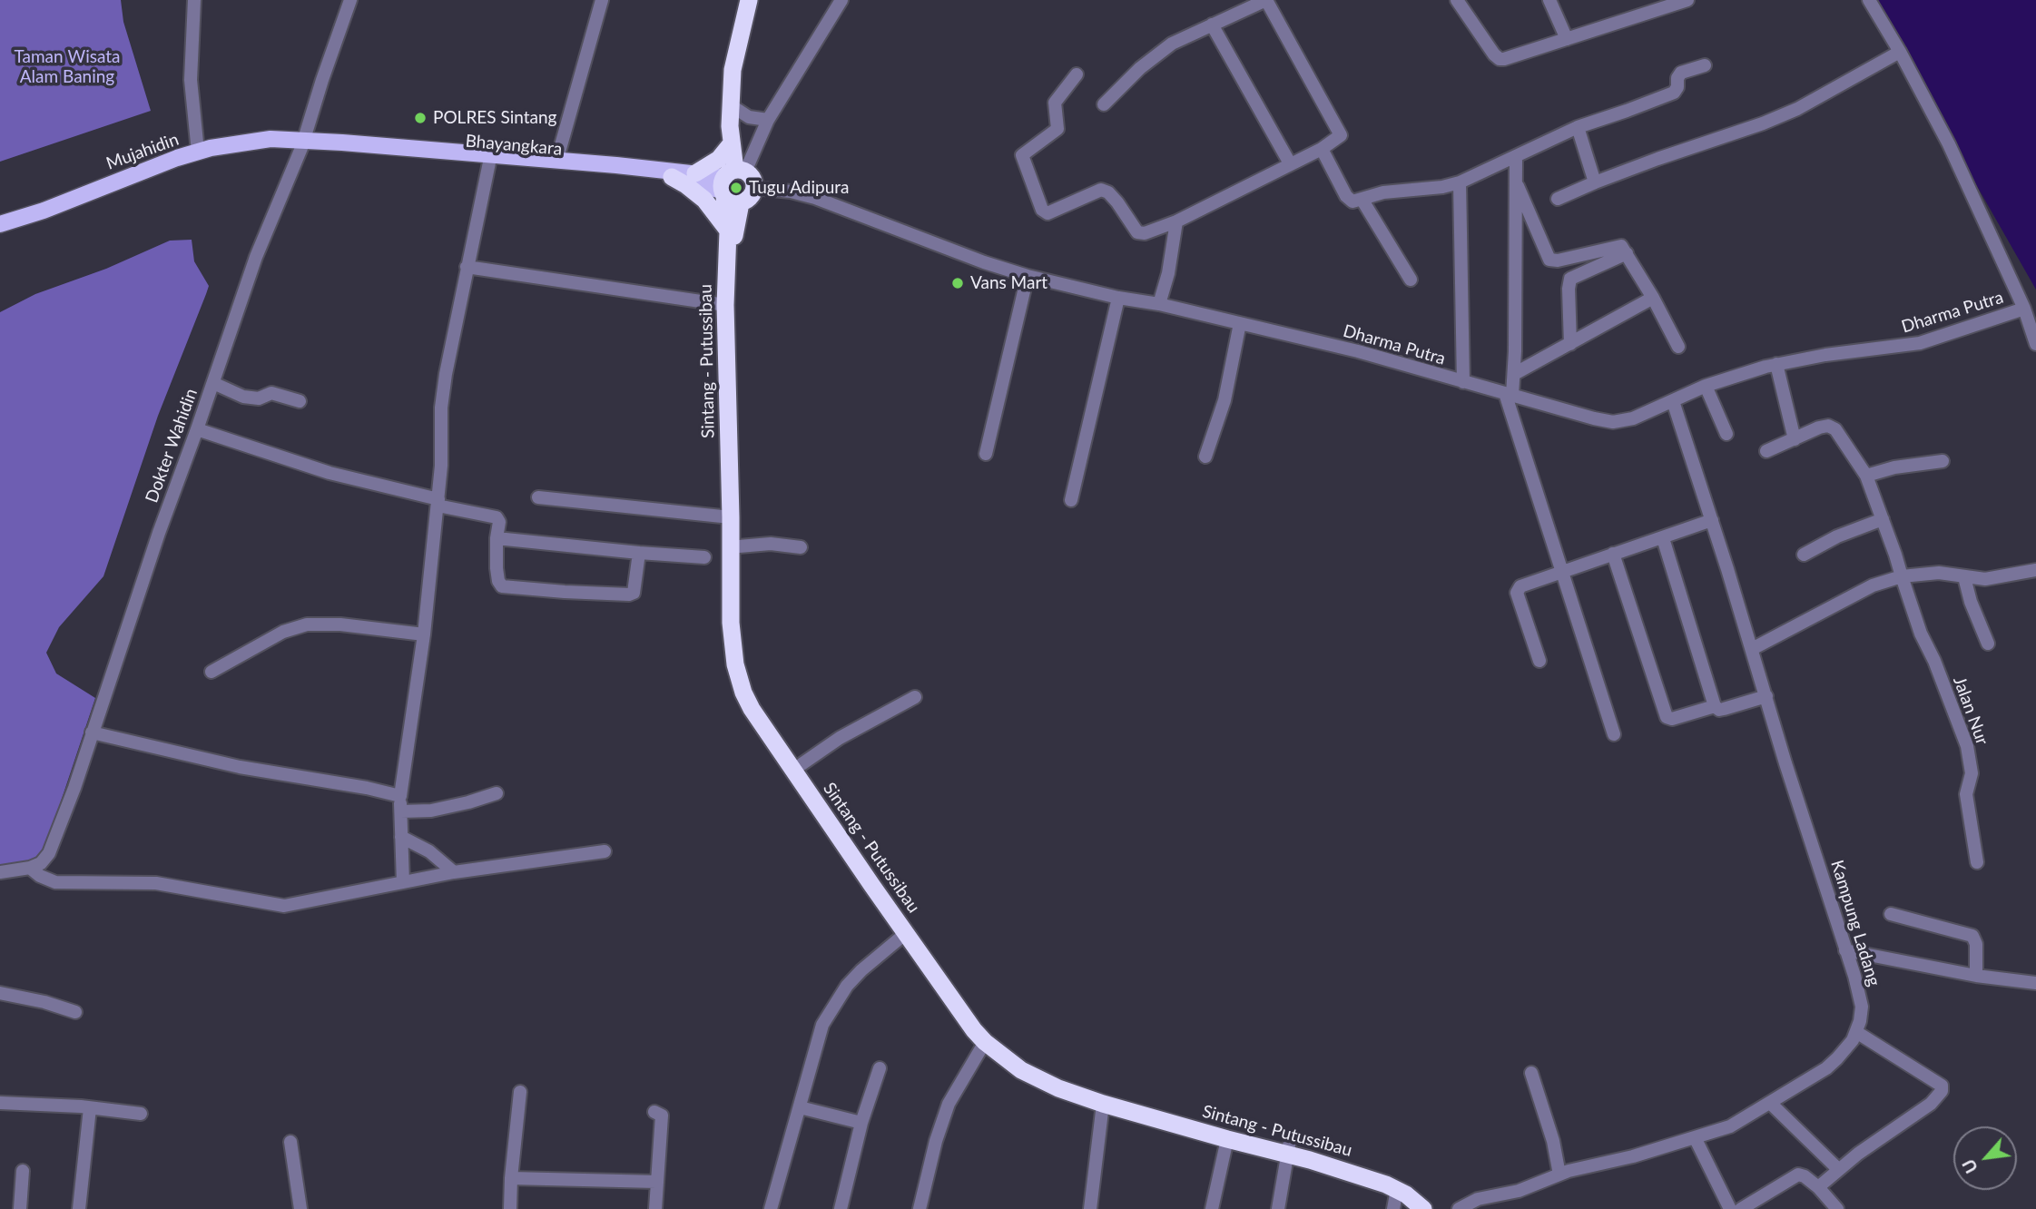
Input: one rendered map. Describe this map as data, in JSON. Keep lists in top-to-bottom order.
{
  "streets": {
    "highway": ["Sintang - Putussibau"],
    "main road": ["Bhayangkara", "Mujahidin"],
    "street": [
      "Dharma Putra",
      "Dokter Wahidin",
      "Jalan Nur",
      "Kampung Ladang"
    ]
  },
  "crossings": [
    ["Bhayangkara", "Mujahidin"],
    ["Bhayangkara", "Sintang - Putussibau"],
    ["Bhayangkara", "Dokter Wahidin"],
    ["Mujahidin", "Dokter Wahidin"],
    ["Dharma Putra", "Kampung Ladang"]
  ],
  "parks": ["Taman Wisata Alam Baning"],
  "places": ["POLRES Sintang", "Tugu Adipura", "Vans Mart"],
  "north": "bottom left"
}
